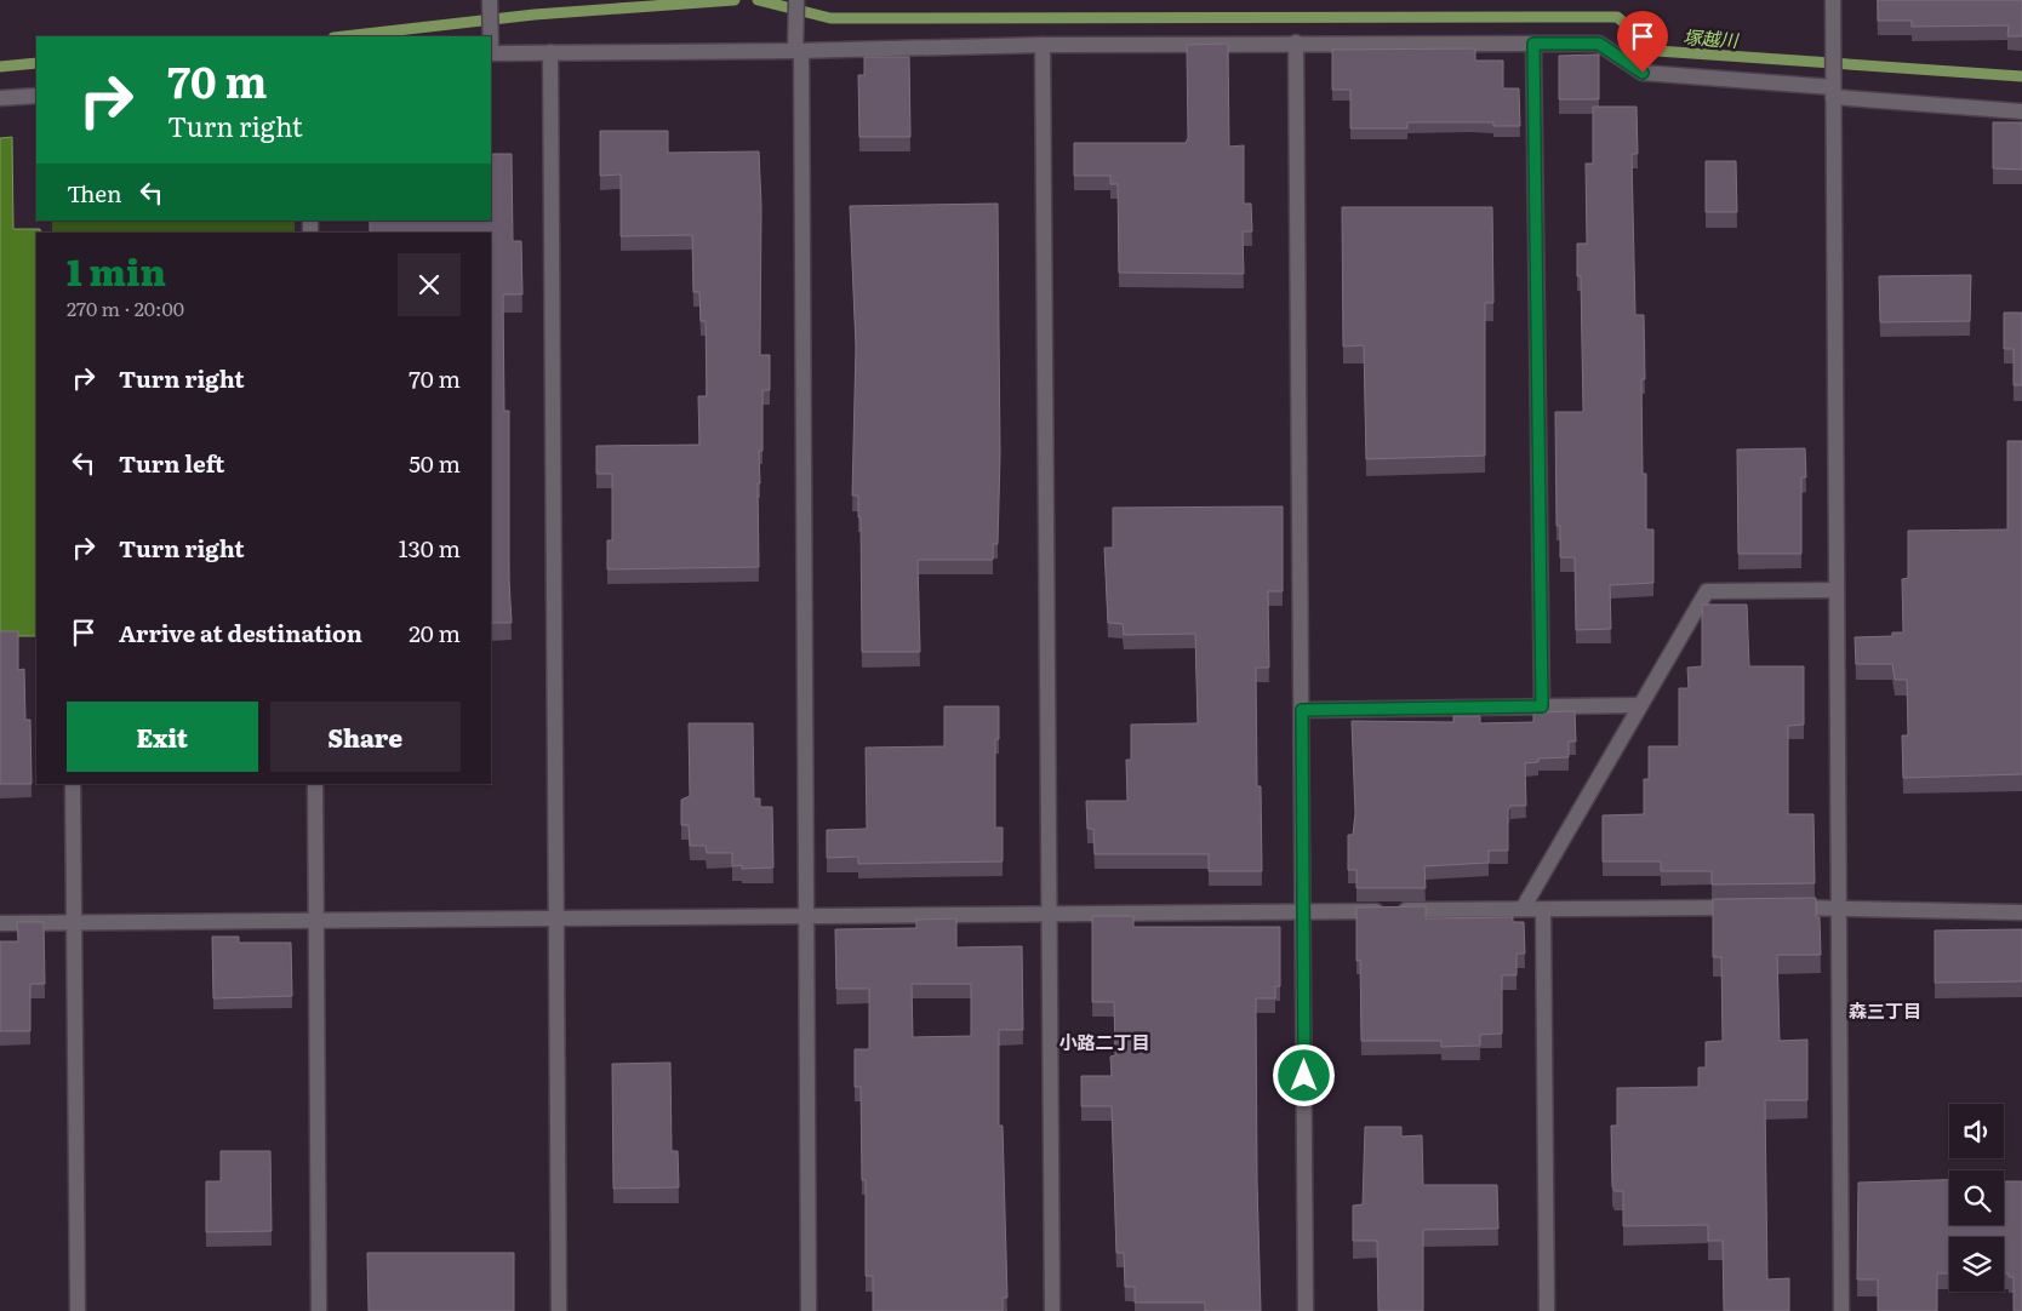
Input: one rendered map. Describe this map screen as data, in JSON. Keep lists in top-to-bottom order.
{
  "districts": ["森三丁目", "小路二丁目"],
  "water": ["塚越川"],
  "page": {
    "turn": ["70 m", "Turn right"],
    "then": "Then",
    "heading": ["1 min", "270 m · 20:00"],
    "list": [
      {
        "name": "Turn right",
        "value": "70 m"
      },
      {
        "name": "Turn left",
        "value": "50 m"
      },
      {
        "name": "Turn right",
        "value": "130 m"
      },
      {
        "name": "Arrive at destination",
        "value": "20 m"
      }
    ],
    "buttons": ["Exit", "Share"]
  }
}
